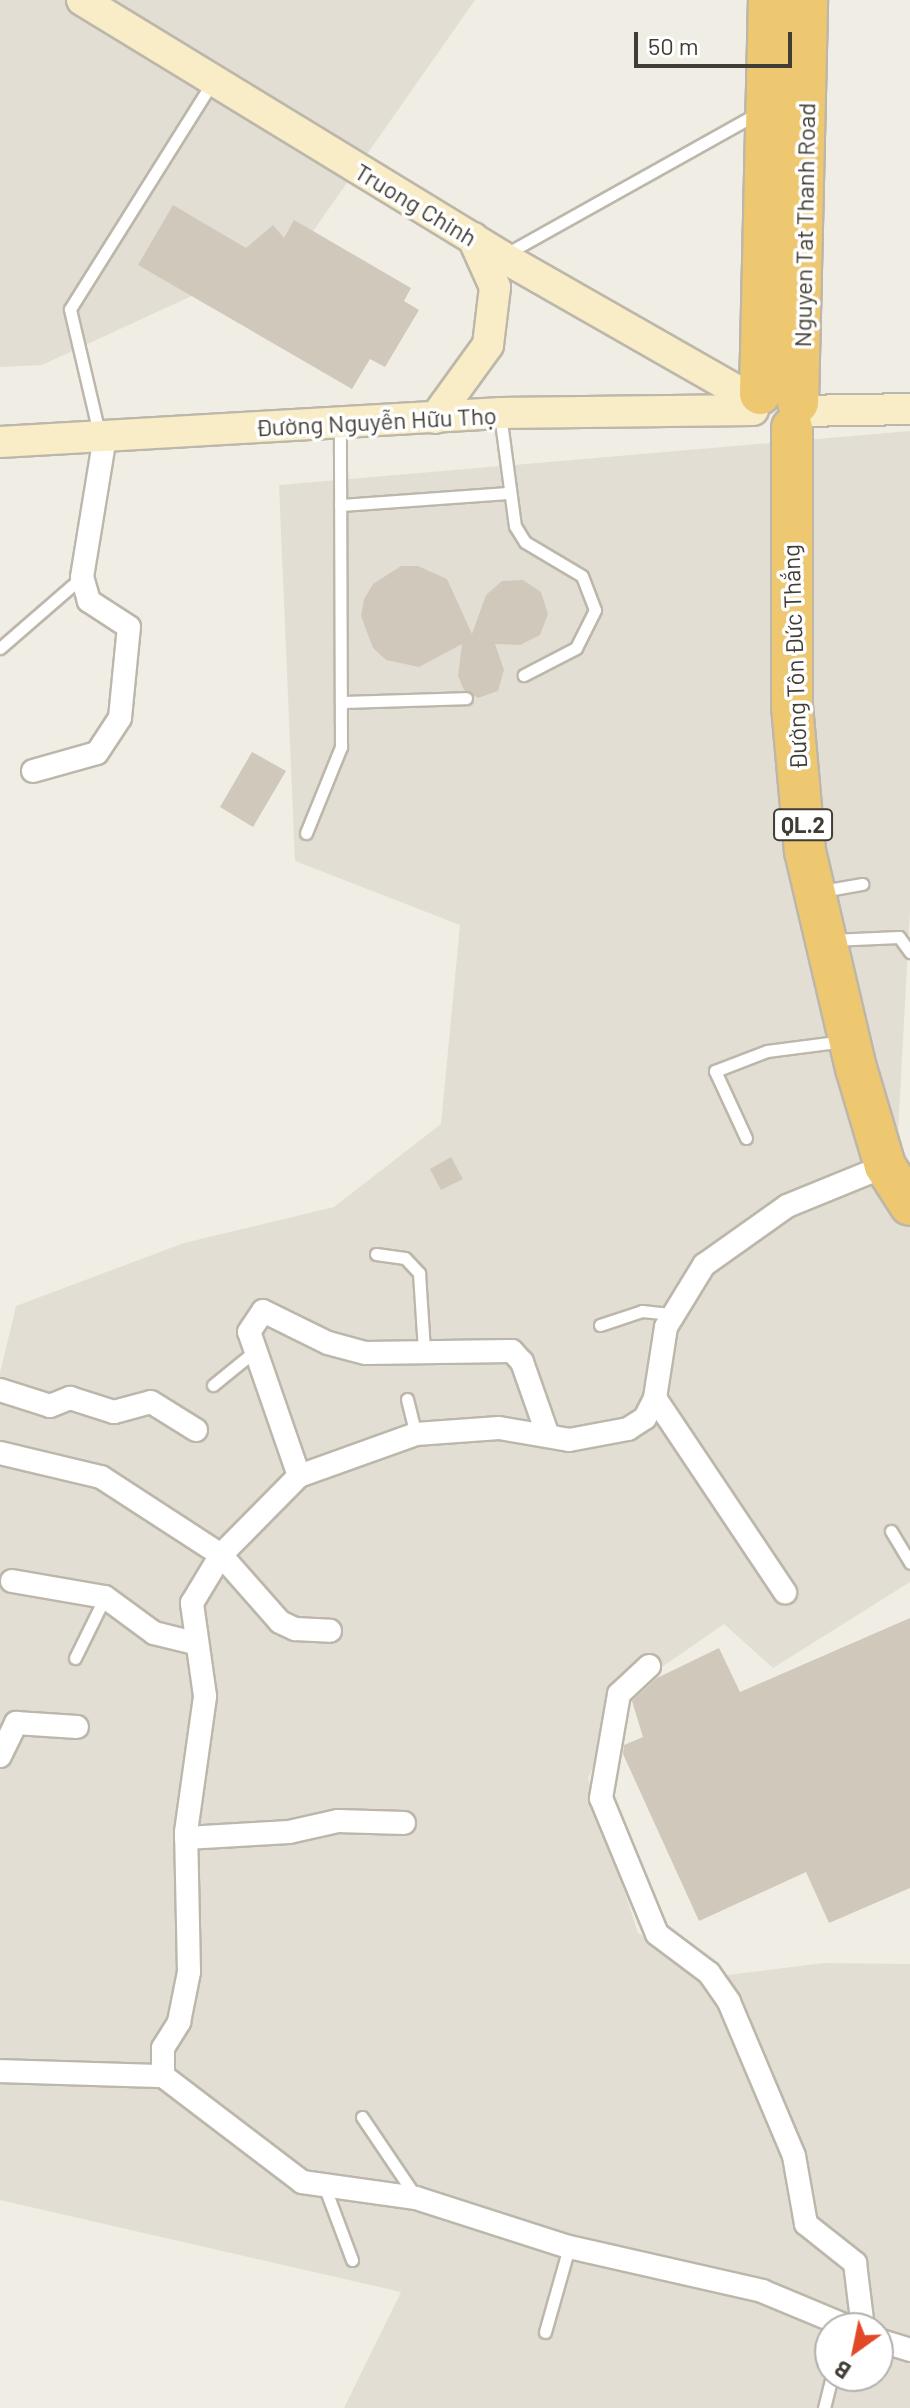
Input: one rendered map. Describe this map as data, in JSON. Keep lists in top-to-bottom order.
{
  "streets": {
    "highway": ["Nguyen Tat Thanh Road", "Đường Tôn Đức Thắng", "QL.2"],
    "main road": ["Truong Chinh", "Đường Nguyễn Hữu Thọ"]
  },
  "crossings": [
    ["Truong Chinh", "Nguyen Tat Thanh Road"],
    ["Truong Chinh", "Đường Nguyễn Hữu Thọ"],
    ["Truong Chinh", "Đường Tôn Đức Thắng"],
    ["Nguyen Tat Thanh Road", "Đường Nguyễn Hữu Thọ"],
    ["Nguyen Tat Thanh Road", "Đường Tôn Đức Thắng"],
    ["Đường Nguyễn Hữu Thọ", "Đường Tôn Đức Thắng"]
  ],
  "scale_bar": "50 m",
  "north": "bottom left"
}
